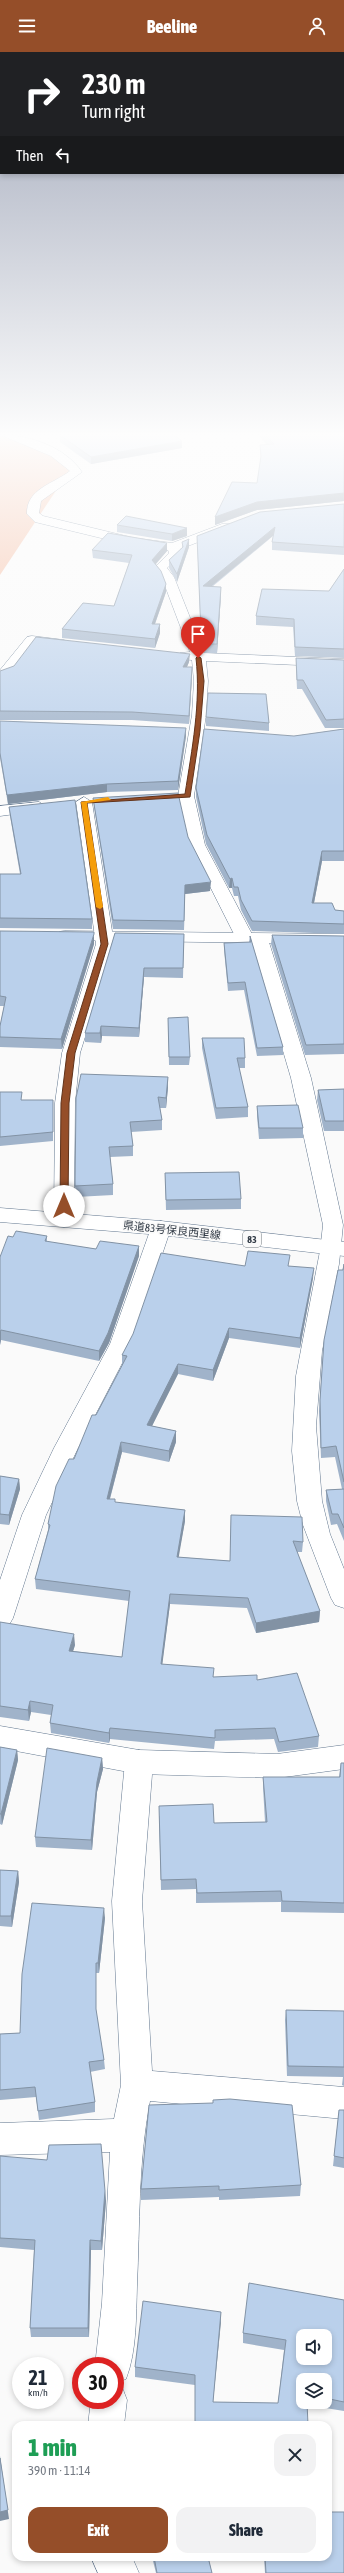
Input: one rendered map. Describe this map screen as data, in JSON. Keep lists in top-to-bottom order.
{
  "streets": {
    "street": ["県道83号保良西里線", "83"]
  },
  "page": {
    "header": "Beeline",
    "turn": ["230 m", "Turn right"],
    "then": "Then",
    "speed": "21 km/h",
    "limit": "30",
    "heading": ["1 min", "390 m · 11:14"],
    "buttons": ["Exit", "Share"]
  }
}
